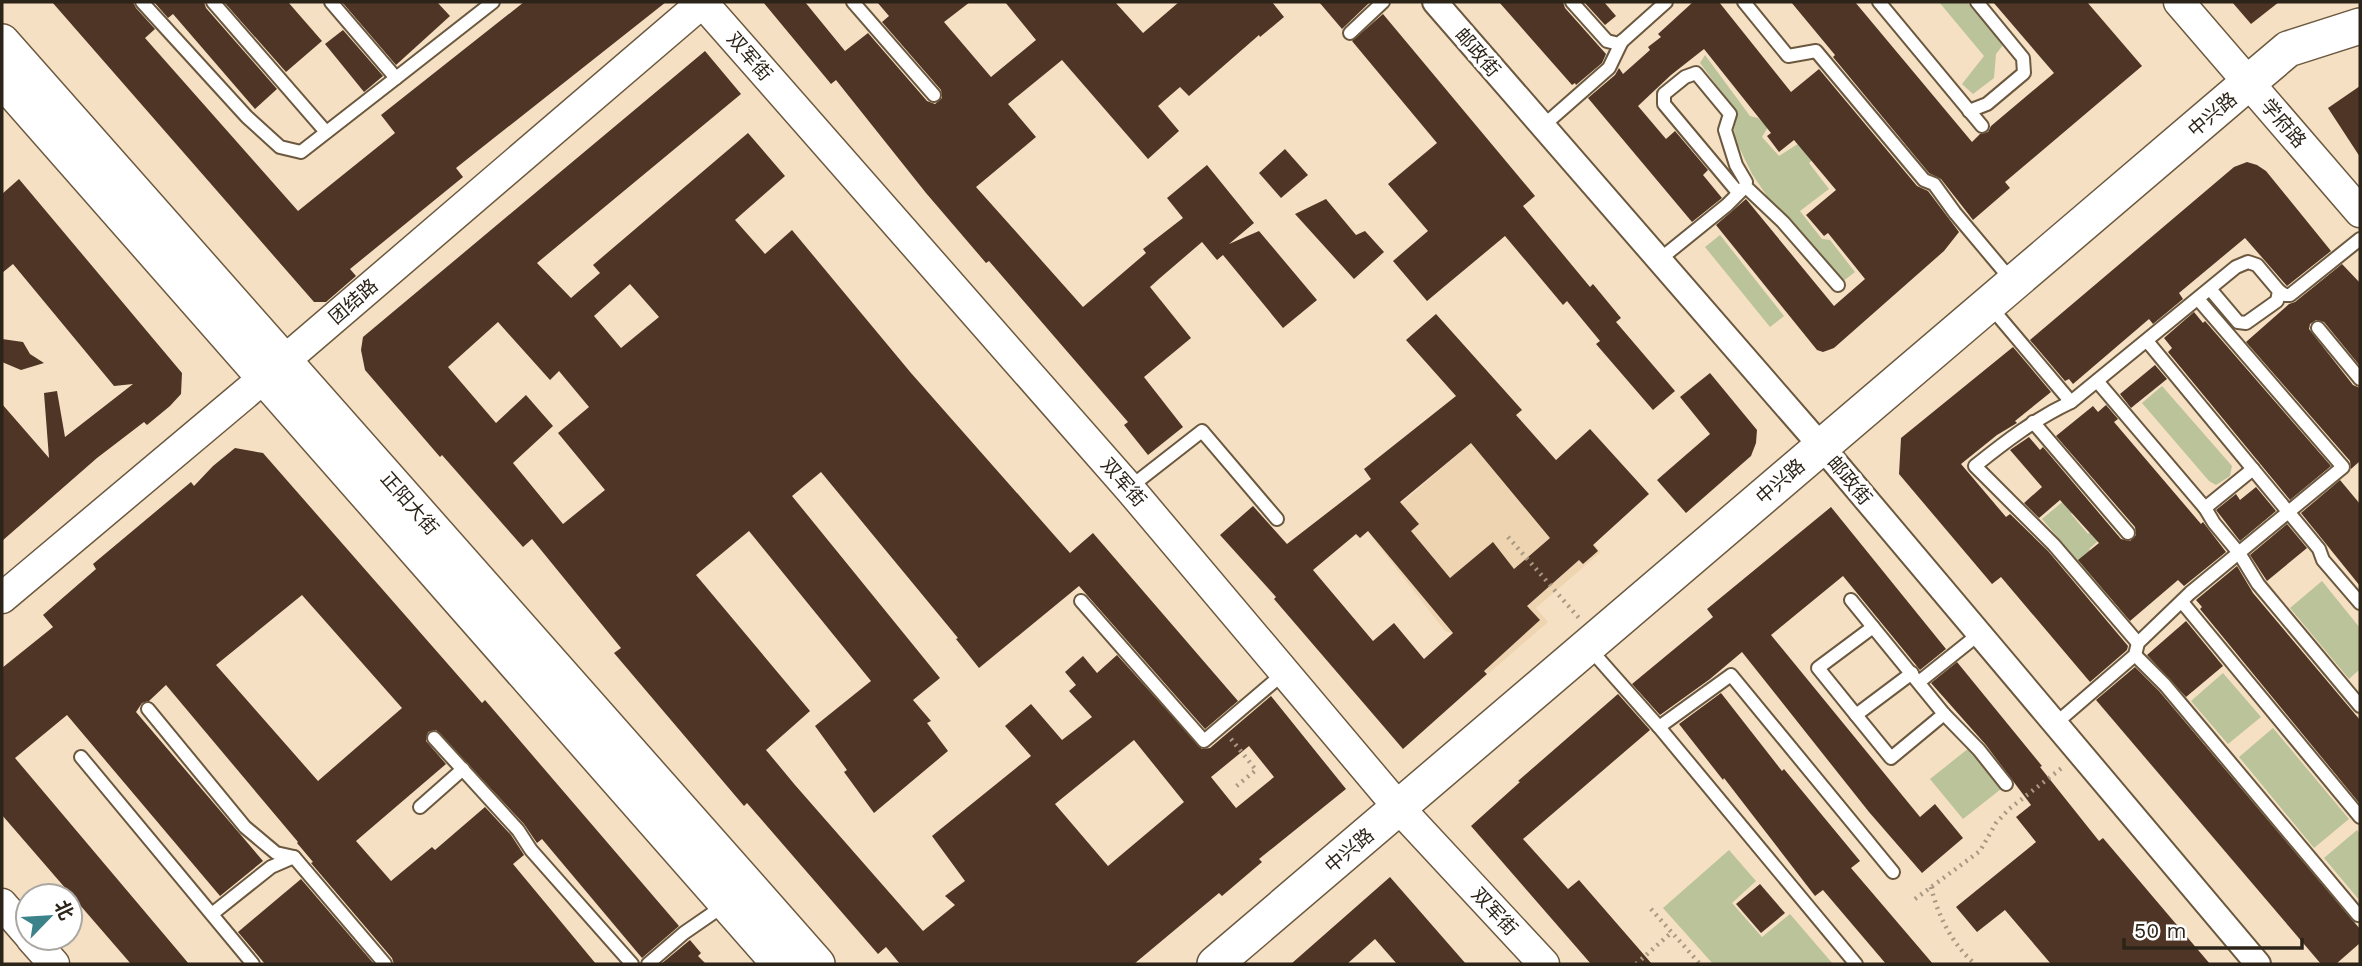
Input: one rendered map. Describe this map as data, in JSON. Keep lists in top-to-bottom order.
{
  "streets": {
    "main road": ["中兴路", "正阳大街"],
    "street": [
      "邮政街",
      "双军街",
      "学府路",
      "团结路"
    ]
  },
  "crossings": [
    ["邮政街", "中兴路"],
    ["双军街", "中兴路"],
    ["双军街", "团结路"],
    ["中兴路", "学府路"],
    ["团结路", "正阳大街"]
  ],
  "scale_bar": "50 m",
  "north": "top right"
}
